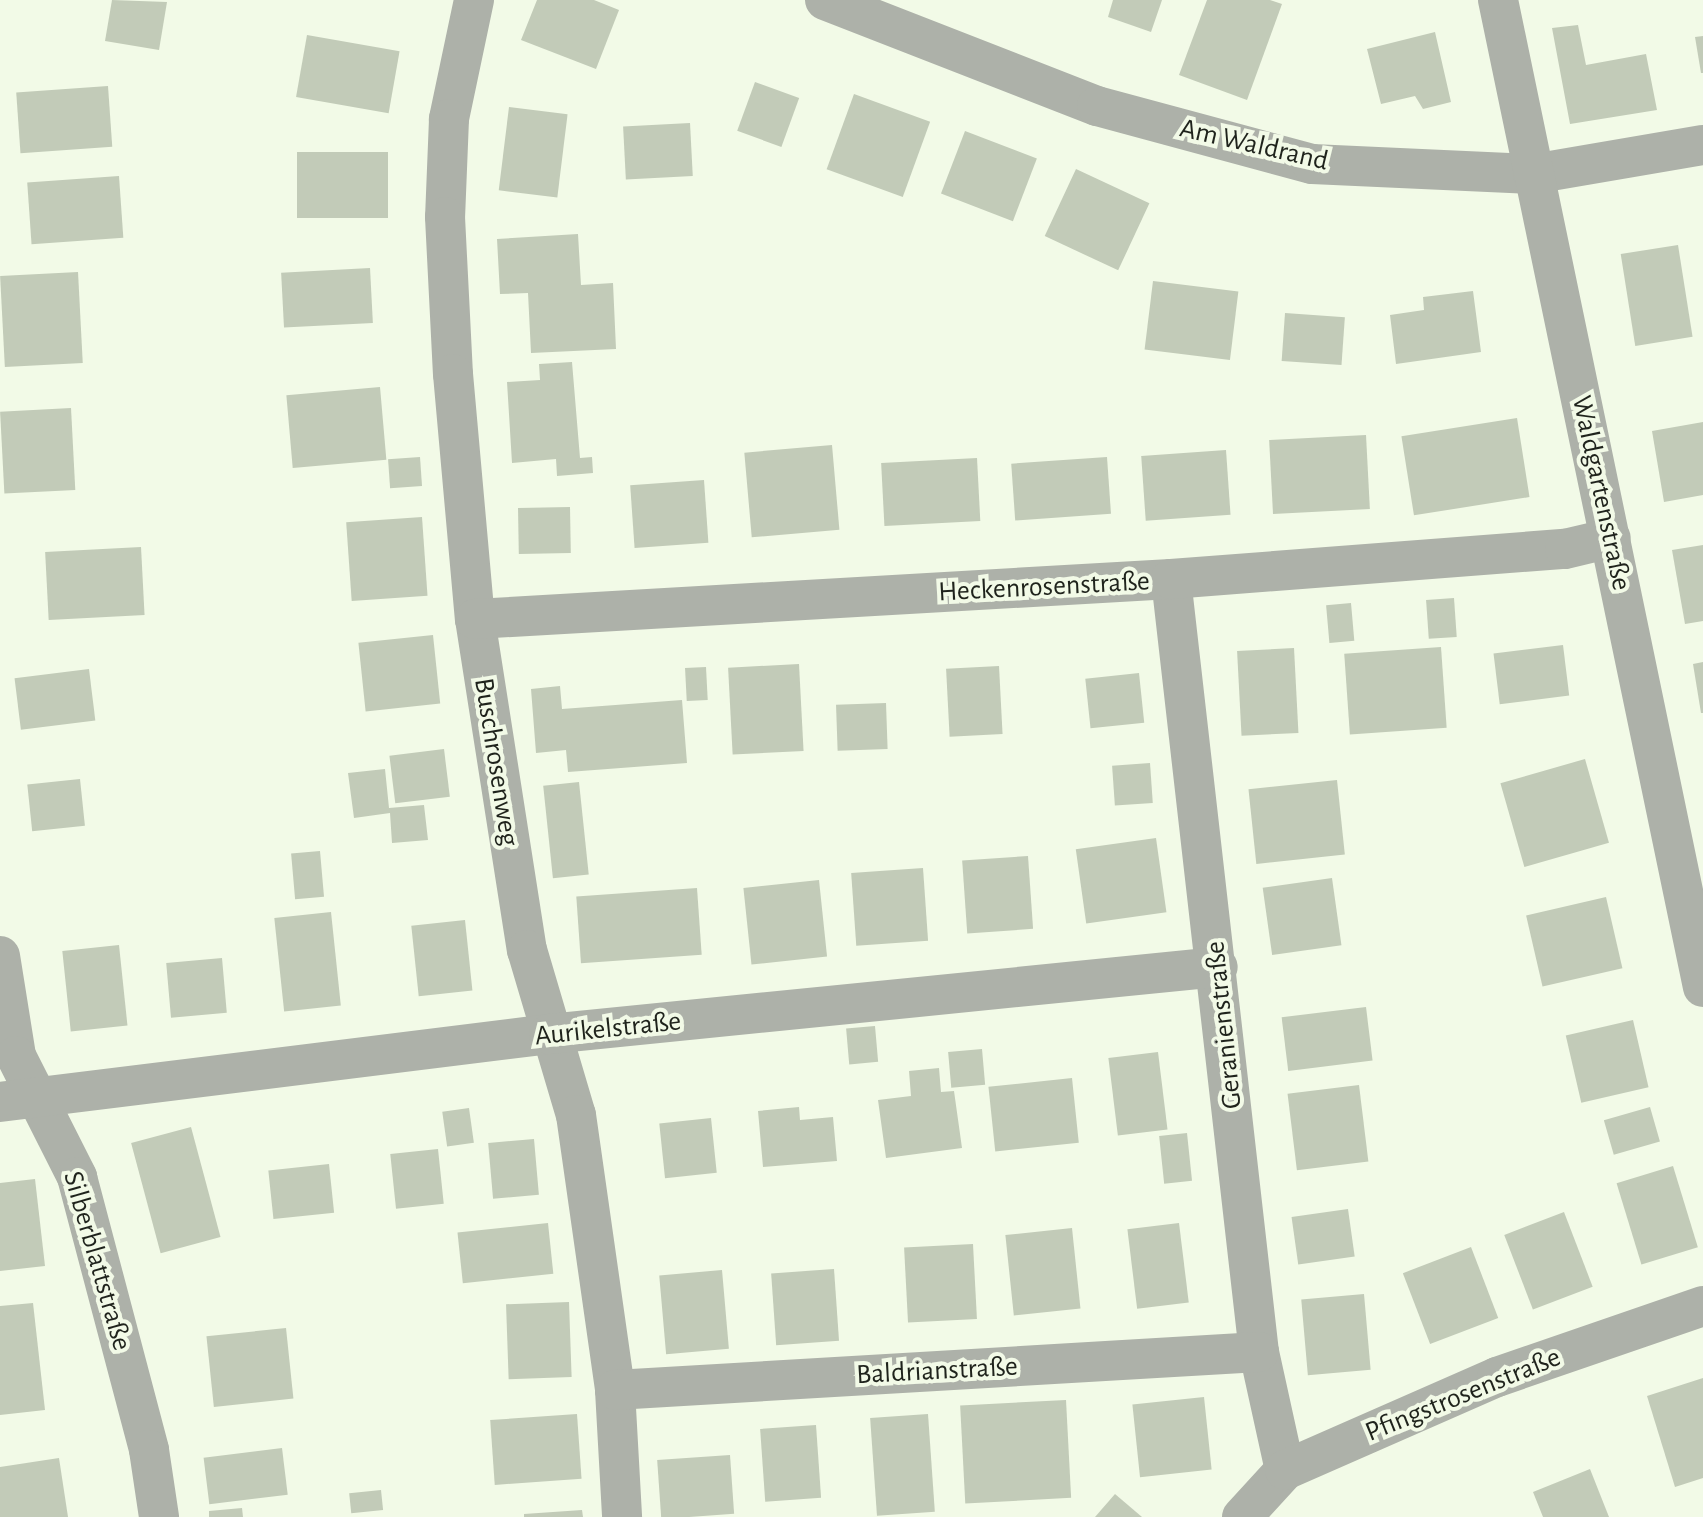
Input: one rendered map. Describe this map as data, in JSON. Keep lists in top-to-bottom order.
{
  "streets": {
    "street": [
      "Am Waldrand",
      "Waldgartenstraße",
      "Heckenrosenstraße",
      "Buschrosenweg",
      "Geranienstraße",
      "Aurikelstraße",
      "Silberblattstraße",
      "Baldrianstraße",
      "Pfingstrosenstraße"
    ]
  },
  "crossings": [
    ["Am Waldrand", "Waldgartenstraße"],
    ["Waldgartenstraße", "Heckenrosenstraße"],
    ["Heckenrosenstraße", "Buschrosenweg"],
    ["Heckenrosenstraße", "Geranienstraße"],
    ["Buschrosenweg", "Aurikelstraße"],
    ["Buschrosenweg", "Baldrianstraße"],
    ["Geranienstraße", "Aurikelstraße"],
    ["Geranienstraße", "Baldrianstraße"],
    ["Geranienstraße", "Pfingstrosenstraße"],
    ["Aurikelstraße", "Silberblattstraße"]
  ]
}
